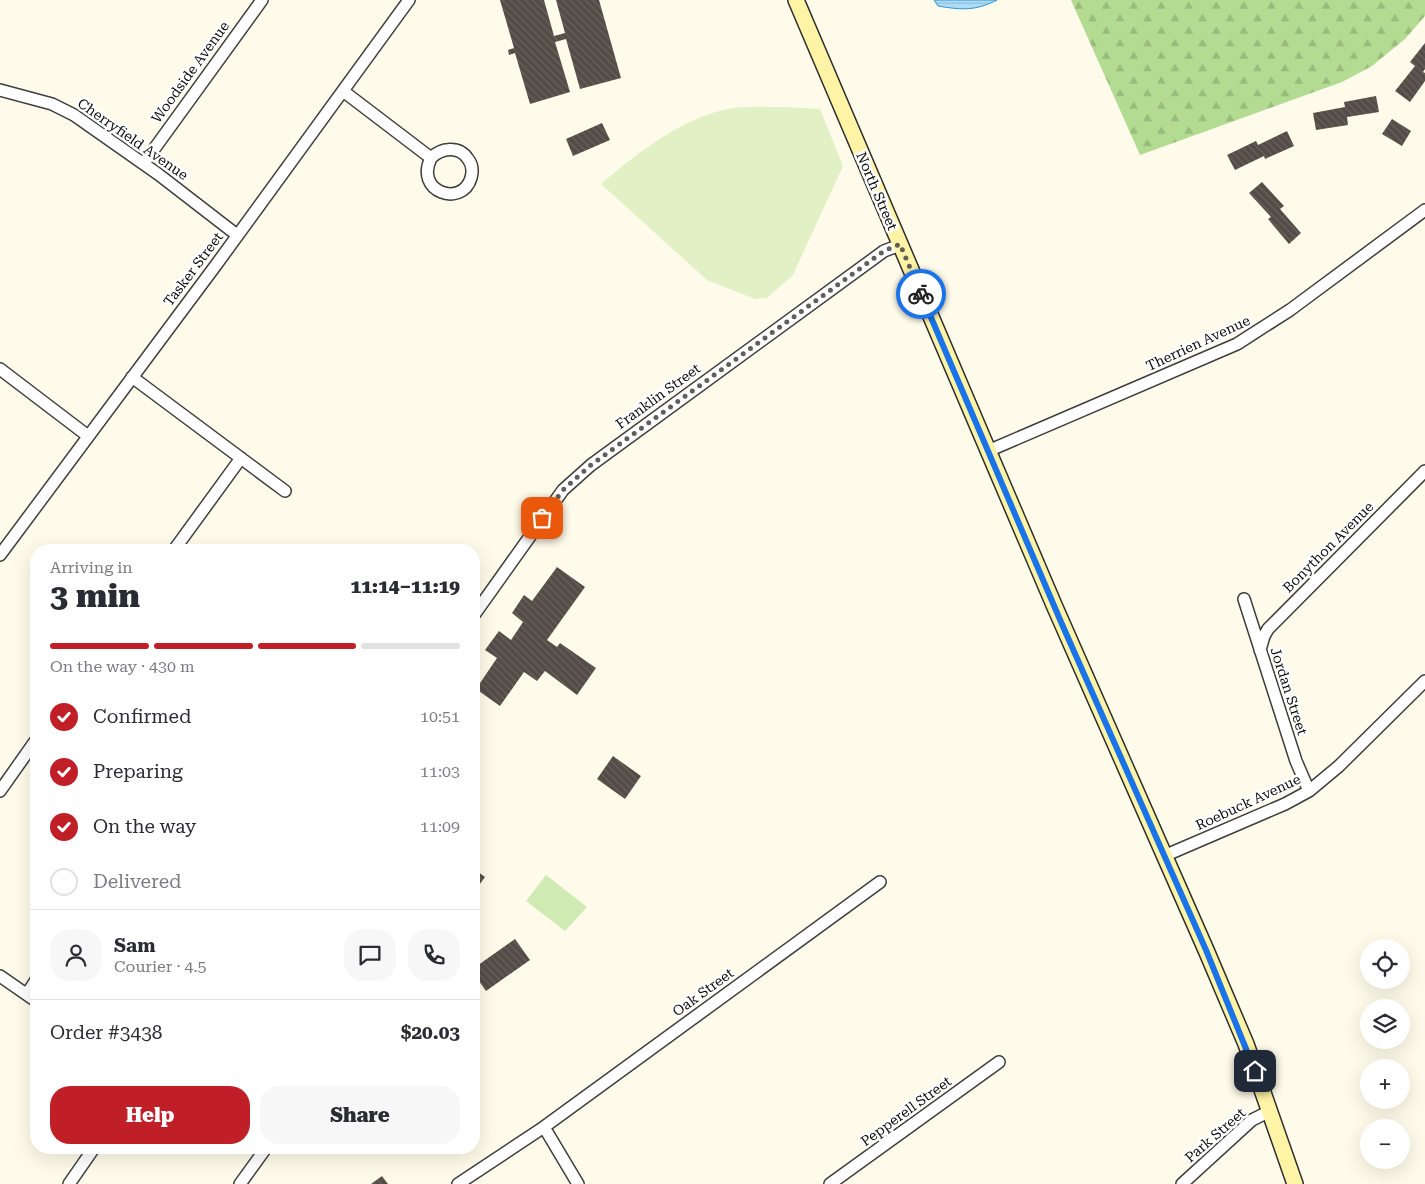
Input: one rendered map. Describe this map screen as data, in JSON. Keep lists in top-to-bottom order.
{
  "streets": {
    "main road": ["North Street"],
    "street": [
      "Woodside Avenue",
      "Cherryfield Avenue",
      "Tasker Street",
      "Therrien Avenue",
      "Franklin Street",
      "Bonython Avenue",
      "Jordan Street",
      "Roebuck Avenue",
      "Oak Street",
      "Pepperell Street",
      "Park Street"
    ]
  },
  "crossings": [
    ["Woodside Avenue", "Cherryfield Avenue"],
    ["Cherryfield Avenue", "Tasker Street"],
    ["North Street", "Therrien Avenue"],
    ["North Street", "Franklin Street"],
    ["North Street", "Roebuck Avenue"],
    ["North Street", "Park Street"],
    ["Bonython Avenue", "Jordan Street"],
    ["Jordan Street", "Roebuck Avenue"]
  ],
  "page": {
    "heading": ["3 min", "Arriving in", "11:14–11:19"],
    "panel": [
      "Sam",
      "Courier · 4.5",
      "Order #3438",
      "$20.03"
    ],
    "bar": "On the way · 430 m",
    "list": [
      ["Confirmed", "10:51"],
      ["Preparing", "11:03"],
      ["On the way", "11:09"],
      "Delivered"
    ],
    "map_buttons": ["+", "−"],
    "buttons": ["Help", "Share"]
  }
}
